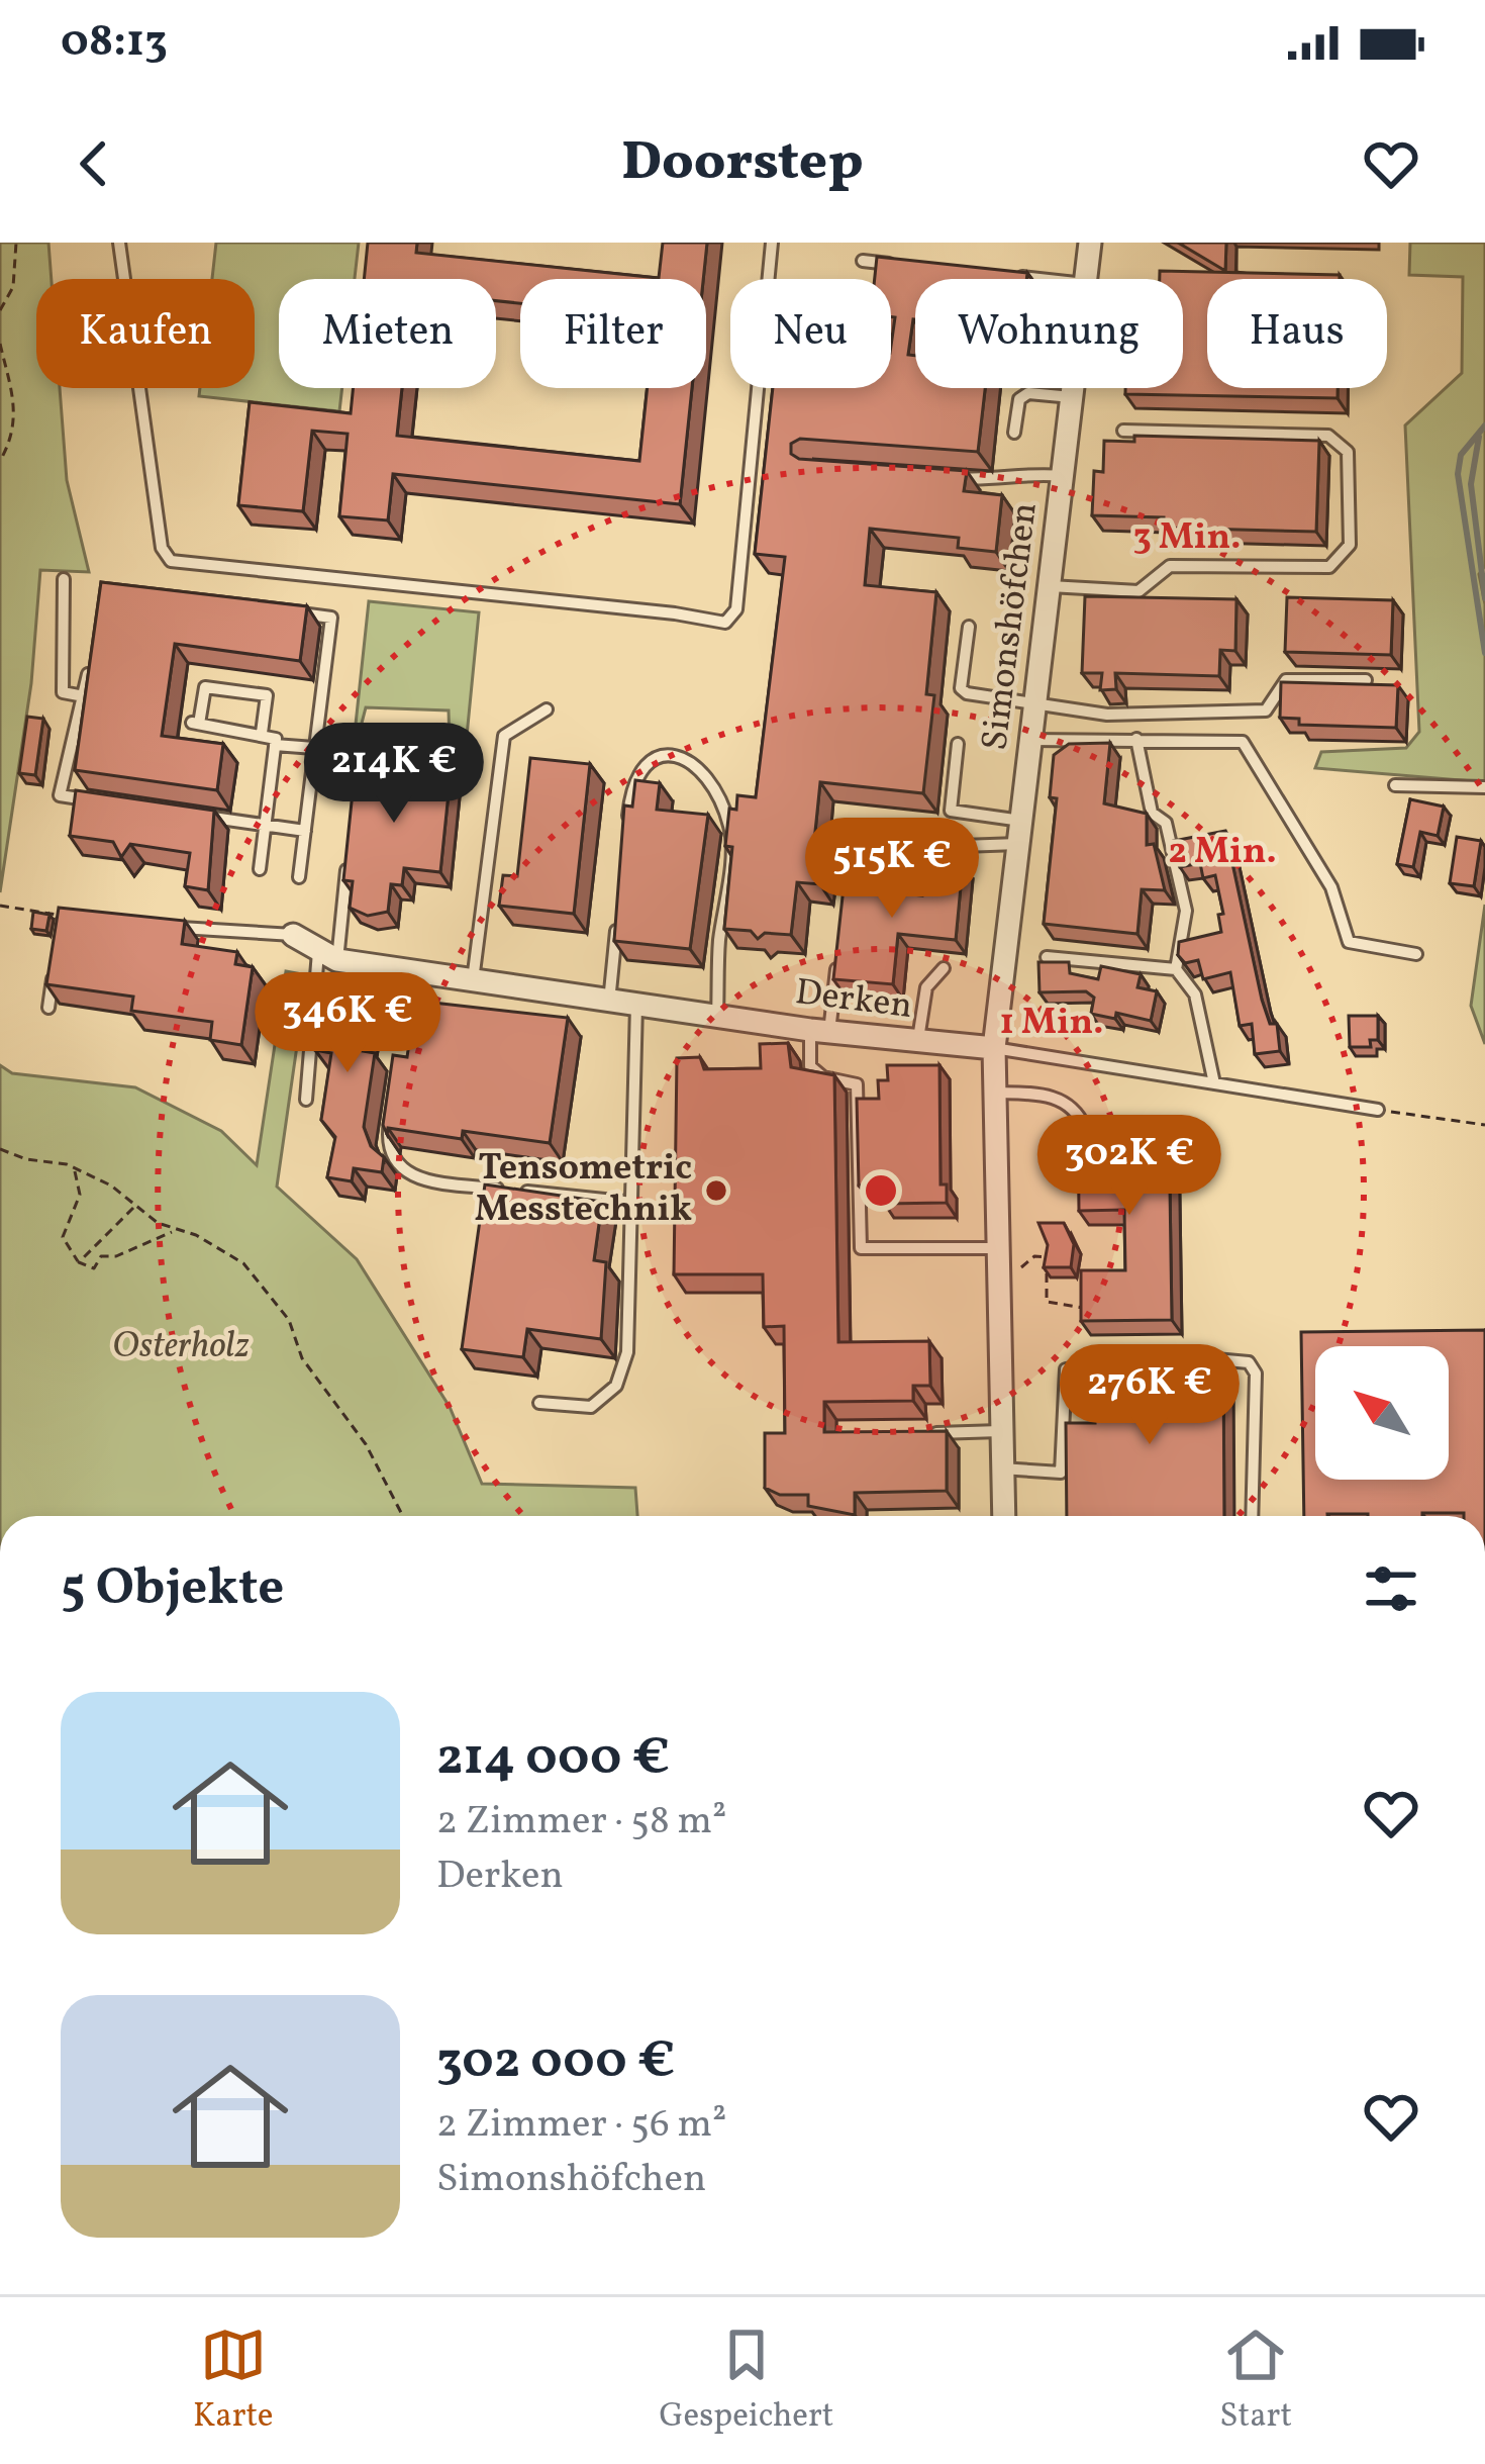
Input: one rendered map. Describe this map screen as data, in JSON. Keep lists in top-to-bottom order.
{
  "streets": {
    "street": ["Simonshöfchen", "Derken"]
  },
  "crossings": [
    ["Simonshöfchen", "Derken"]
  ],
  "parks": ["Osterholz"],
  "places": ["Tensometric Messtechnik"],
  "north": "top left",
  "page": {
    "status": "08:13",
    "header": "Doorstep",
    "chip": [
      "Kaufen",
      "Mieten",
      "Filter",
      "Neu",
      "Wohnung",
      "Haus"
    ],
    "price": [
      "214K €",
      "515K €",
      "346K €",
      "302K €",
      "276K €"
    ],
    "heading": "5 Objekte",
    "list": [
      {
        "name": "214 000 €",
        "note": "2 Zimmer · 58 m² · Derken"
      },
      {
        "name": "302 000 €",
        "note": "2 Zimmer · 56 m² · Simonshöfchen"
      }
    ],
    "tabs": ["Karte", "Gespeichert", "Start"]
  },
  "rings": ["3 Min.", "2 Min.", "1 Min."]
}
